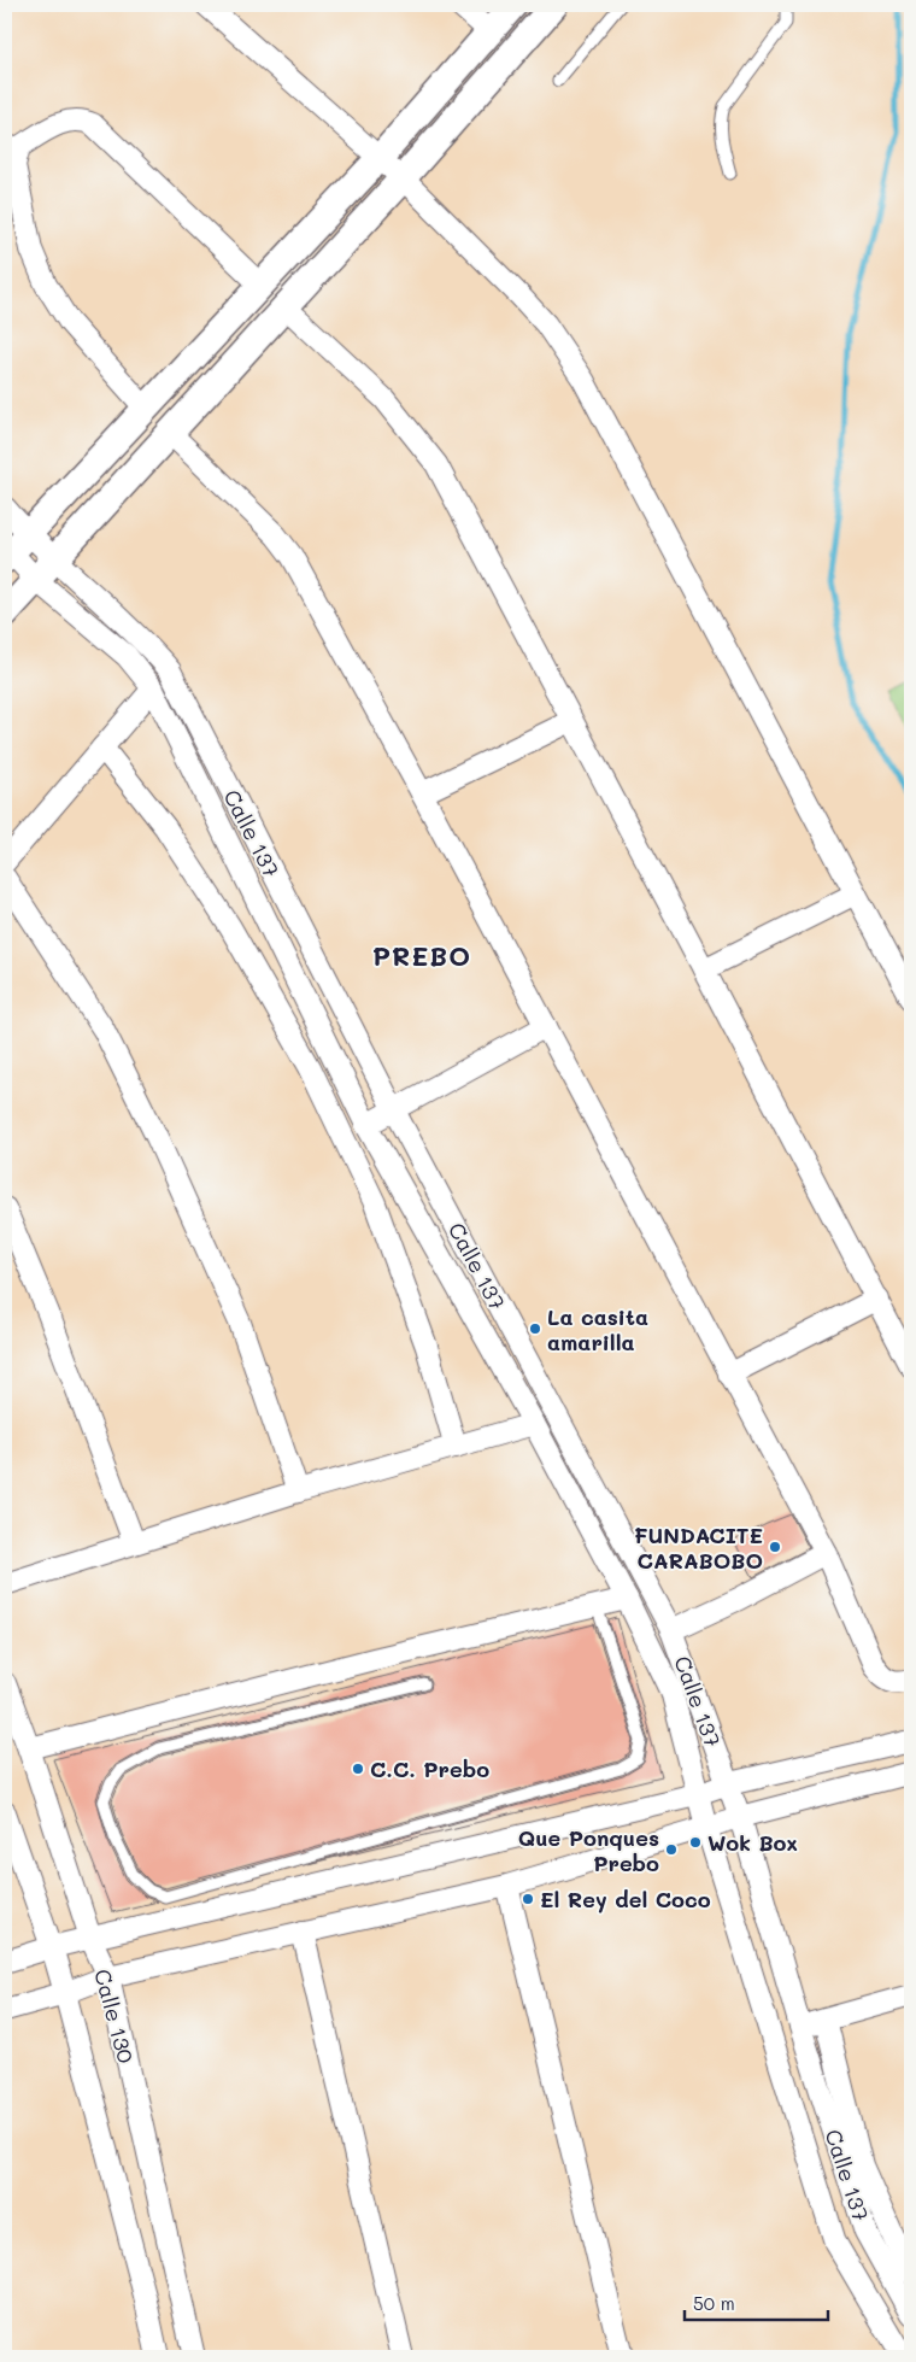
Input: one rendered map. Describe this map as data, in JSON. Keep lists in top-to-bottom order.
{
  "streets": {
    "street": ["Calle 137", "Calle 130"]
  },
  "districts": ["PREBO"],
  "places": [
    "La casita amarilla",
    "FUNDACITE CARABOBO",
    "C.C. Prebo",
    "Wok Box",
    "Que Ponques Prebo",
    "El Rey del Coco"
  ],
  "scale_bar": "50 m"
}
